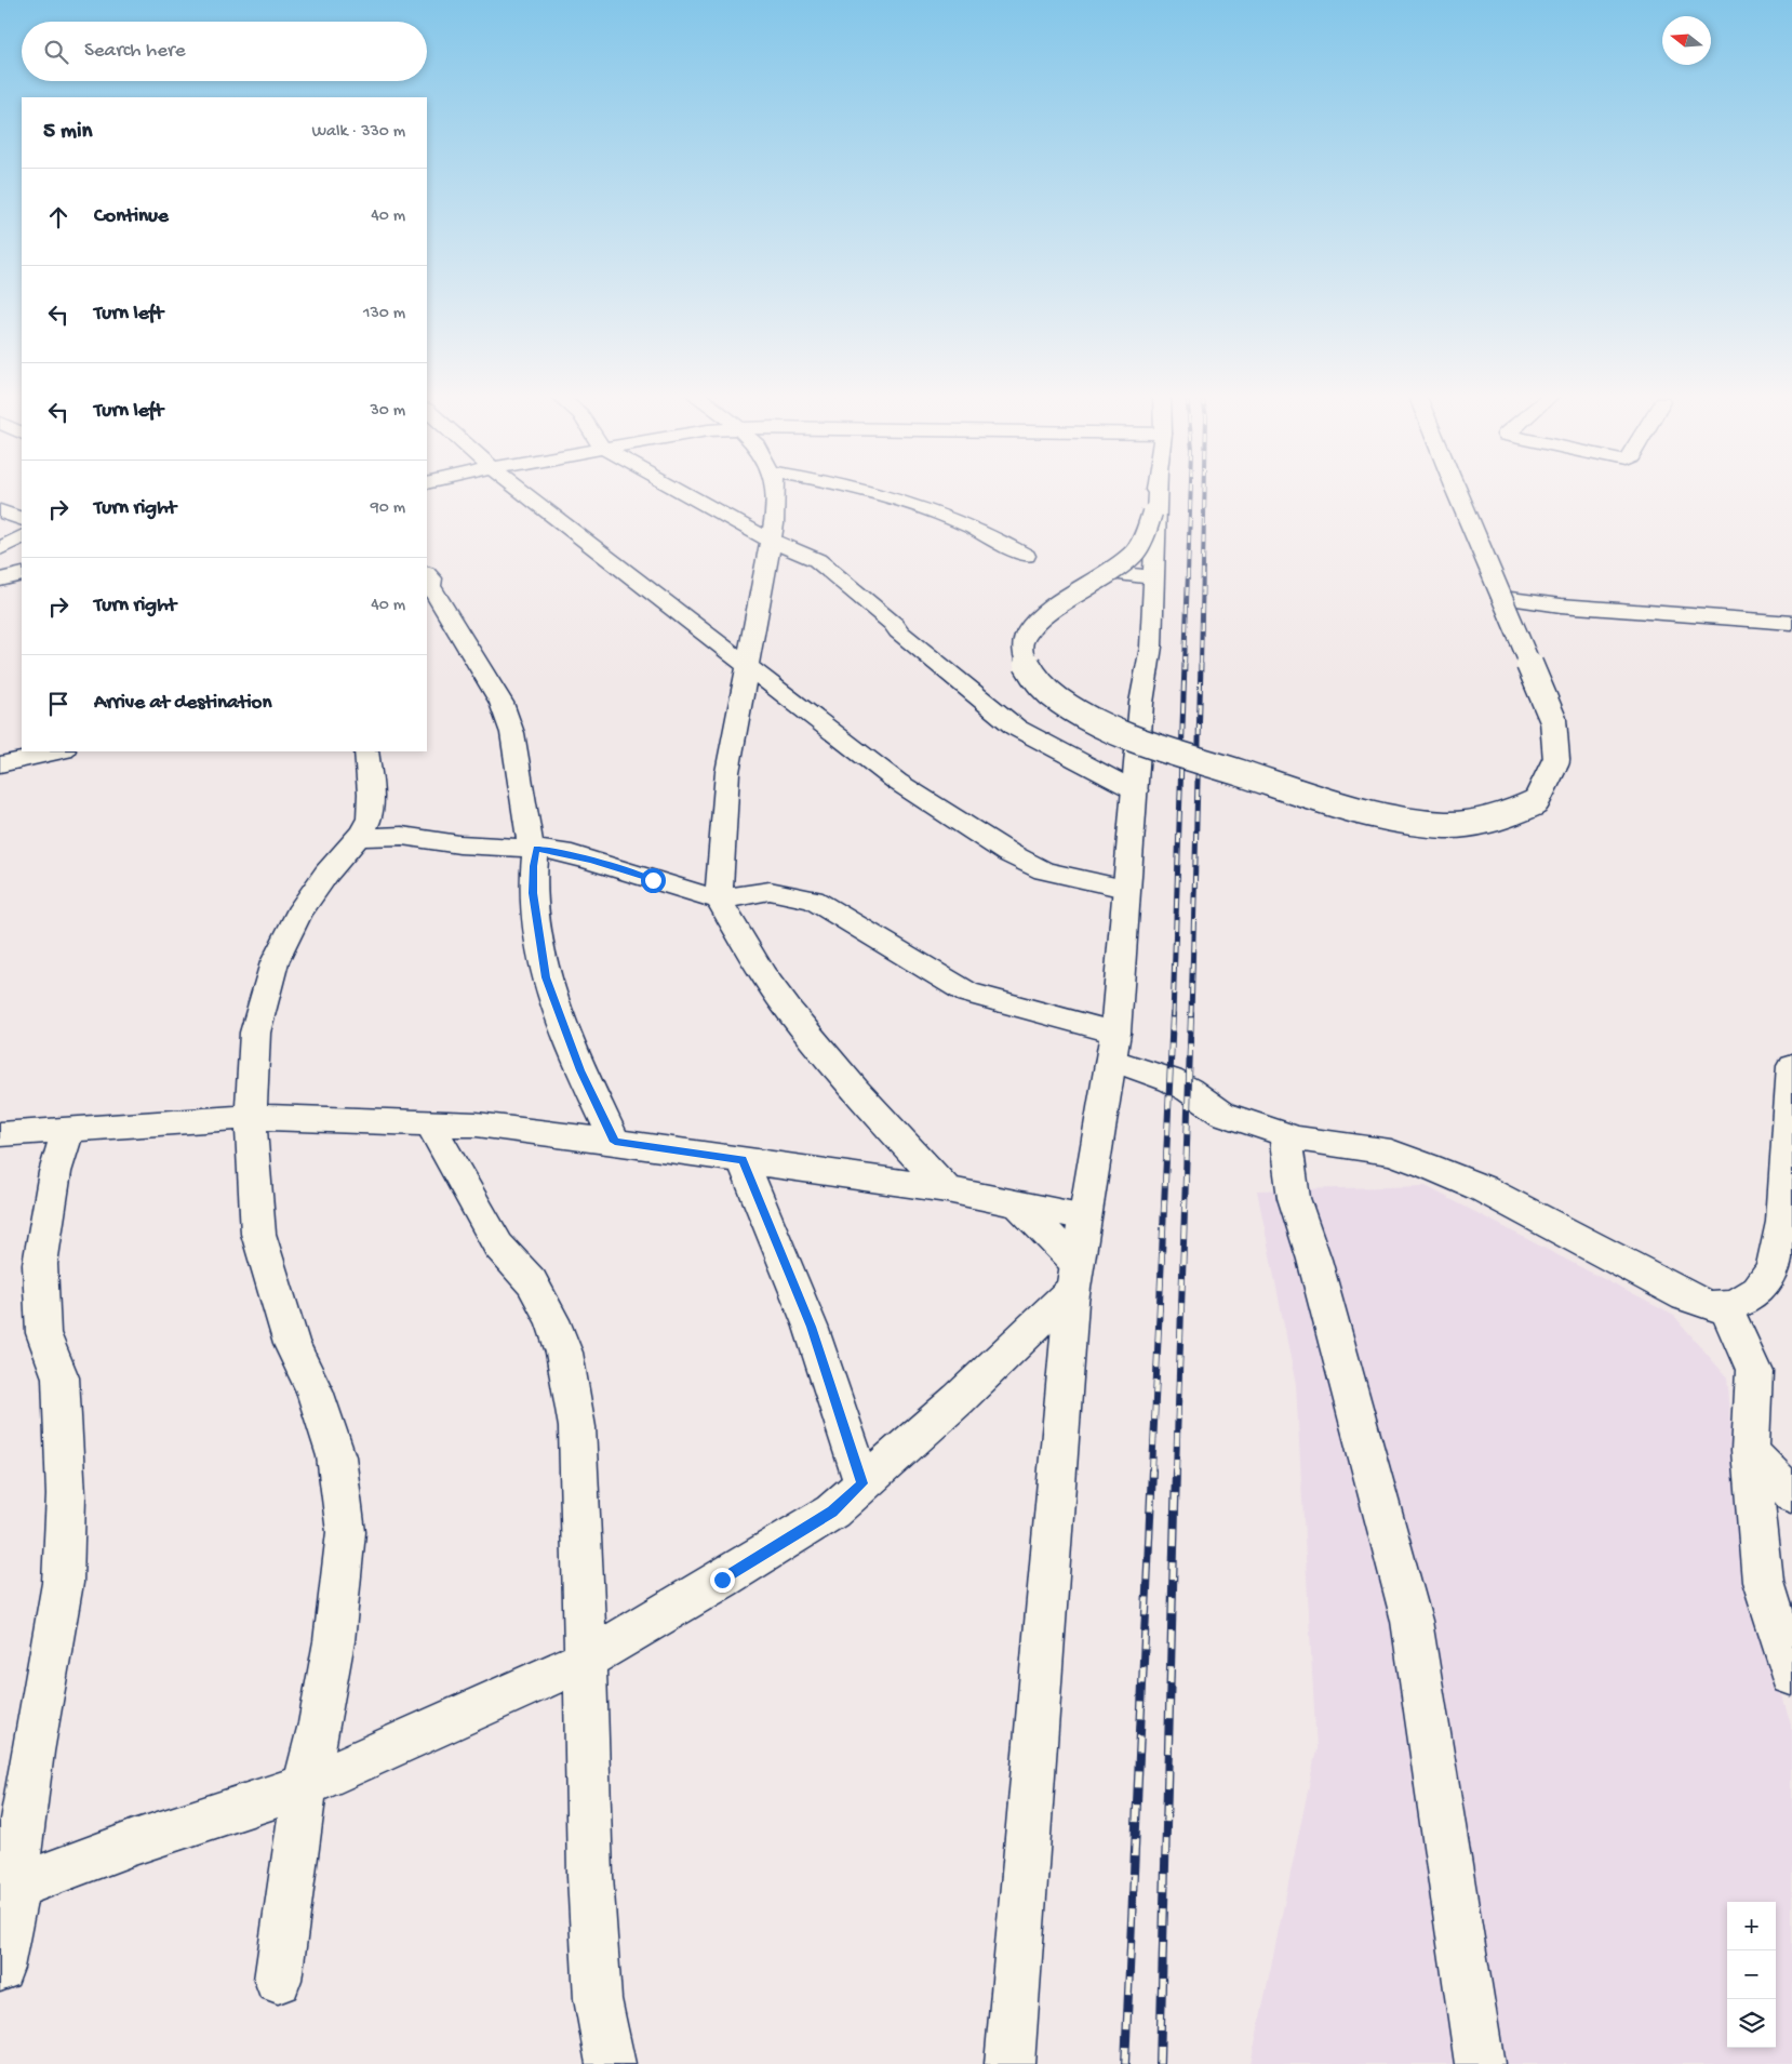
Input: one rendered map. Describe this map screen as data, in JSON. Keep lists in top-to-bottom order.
{
  "north": "left",
  "page": {
    "search": "Search here",
    "heading": ["5 min", "Walk · 330 m"],
    "list": [
      ["Continue", "40 m"],
      ["Turn left", "130 m"],
      ["Turn left", "30 m"],
      ["Turn right", "90 m"],
      ["Turn right", "40 m"],
      "Arrive at destination"
    ],
    "map_buttons": ["+", "−"]
  }
}
